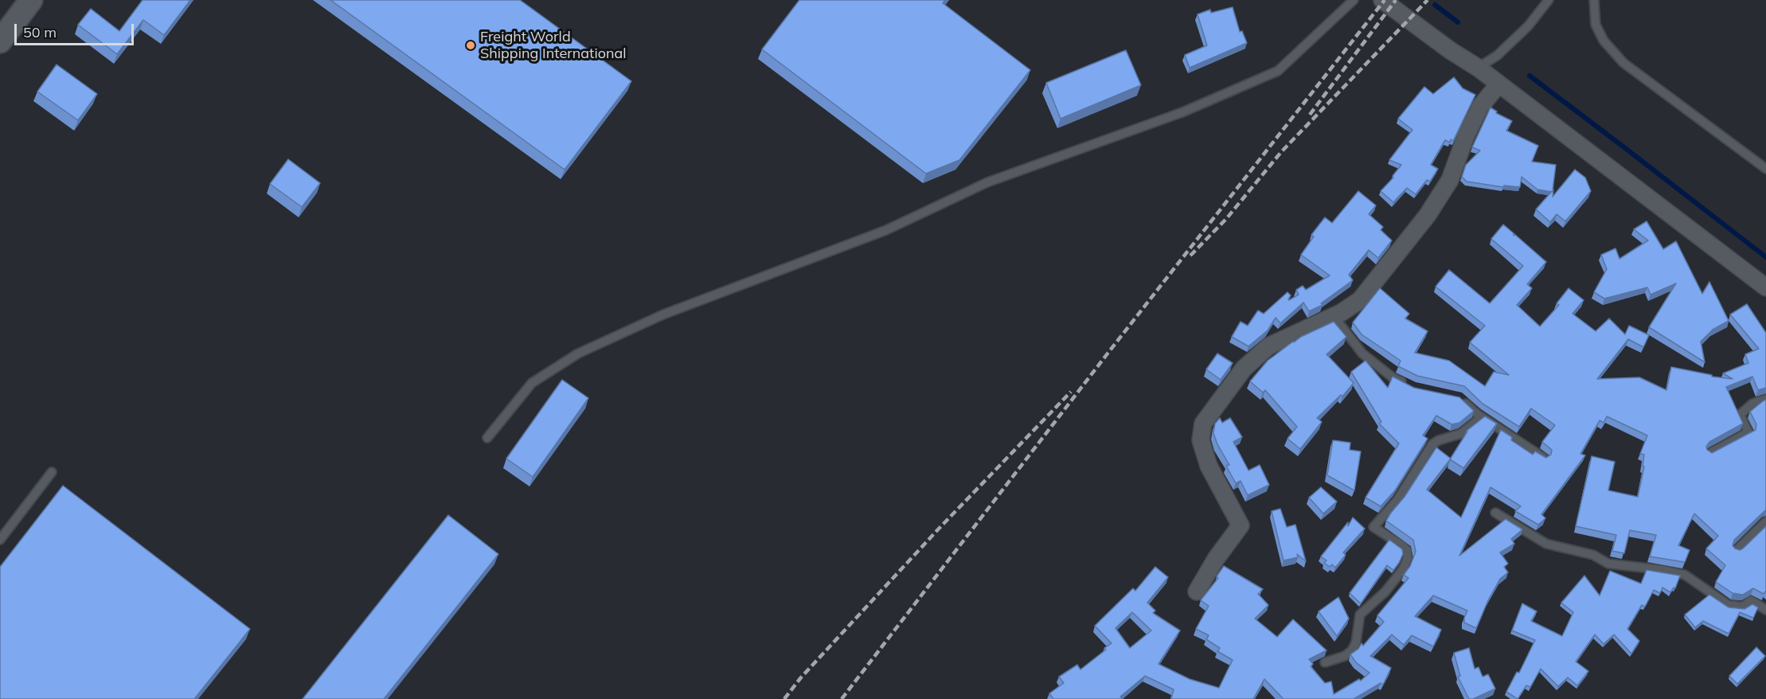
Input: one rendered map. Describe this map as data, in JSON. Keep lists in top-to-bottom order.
{
  "places": ["Freight World Shipping International"],
  "scale_bar": "50 m"
}
